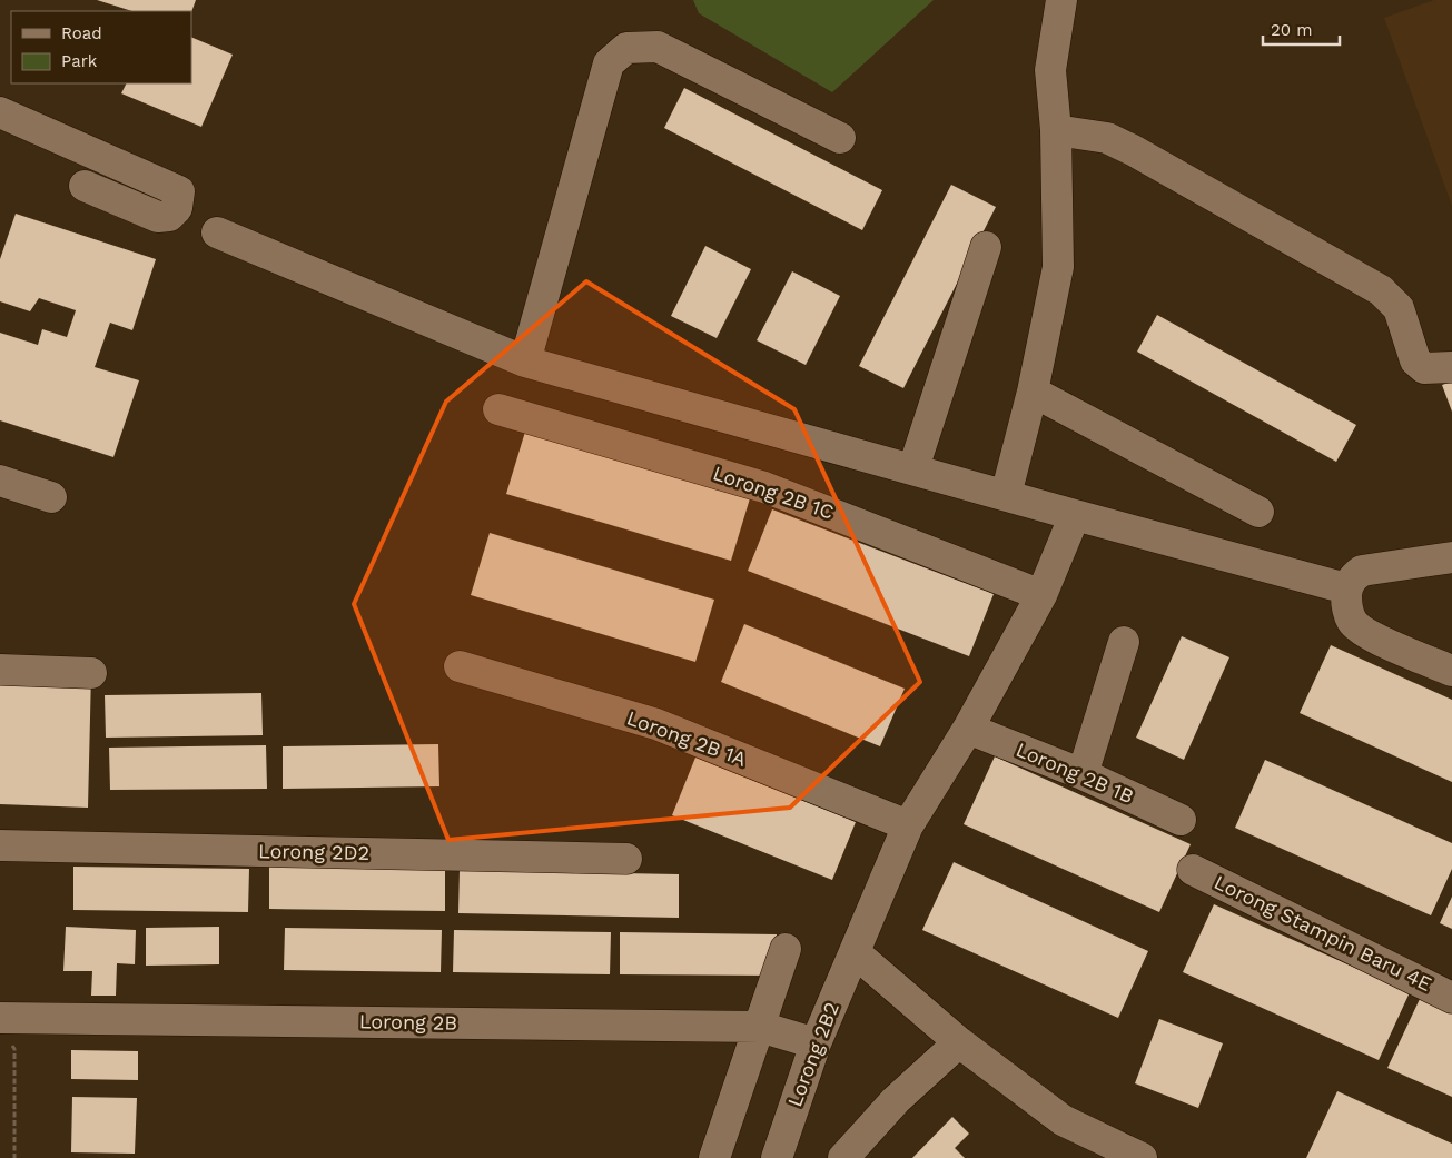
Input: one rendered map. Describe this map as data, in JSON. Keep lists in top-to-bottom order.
{
  "streets": {
    "street": [
      "Lorong 2B 1C",
      "Lorong 2B 1A",
      "Lorong 2B 1B",
      "Lorong 2D2",
      "Lorong Stampin Baru 4E",
      "Lorong 2B",
      "Lorong 2B2"
    ]
  },
  "crossings": [
    ["Lorong 2B 1C", "Lorong 2B2"],
    ["Lorong 2B 1A", "Lorong 2B2"],
    ["Lorong 2B 1B", "Lorong 2B2"],
    ["Lorong 2B", "Lorong 2B2"]
  ],
  "legend": ["Road", "Park"],
  "scale_bar": "20 m"
}
